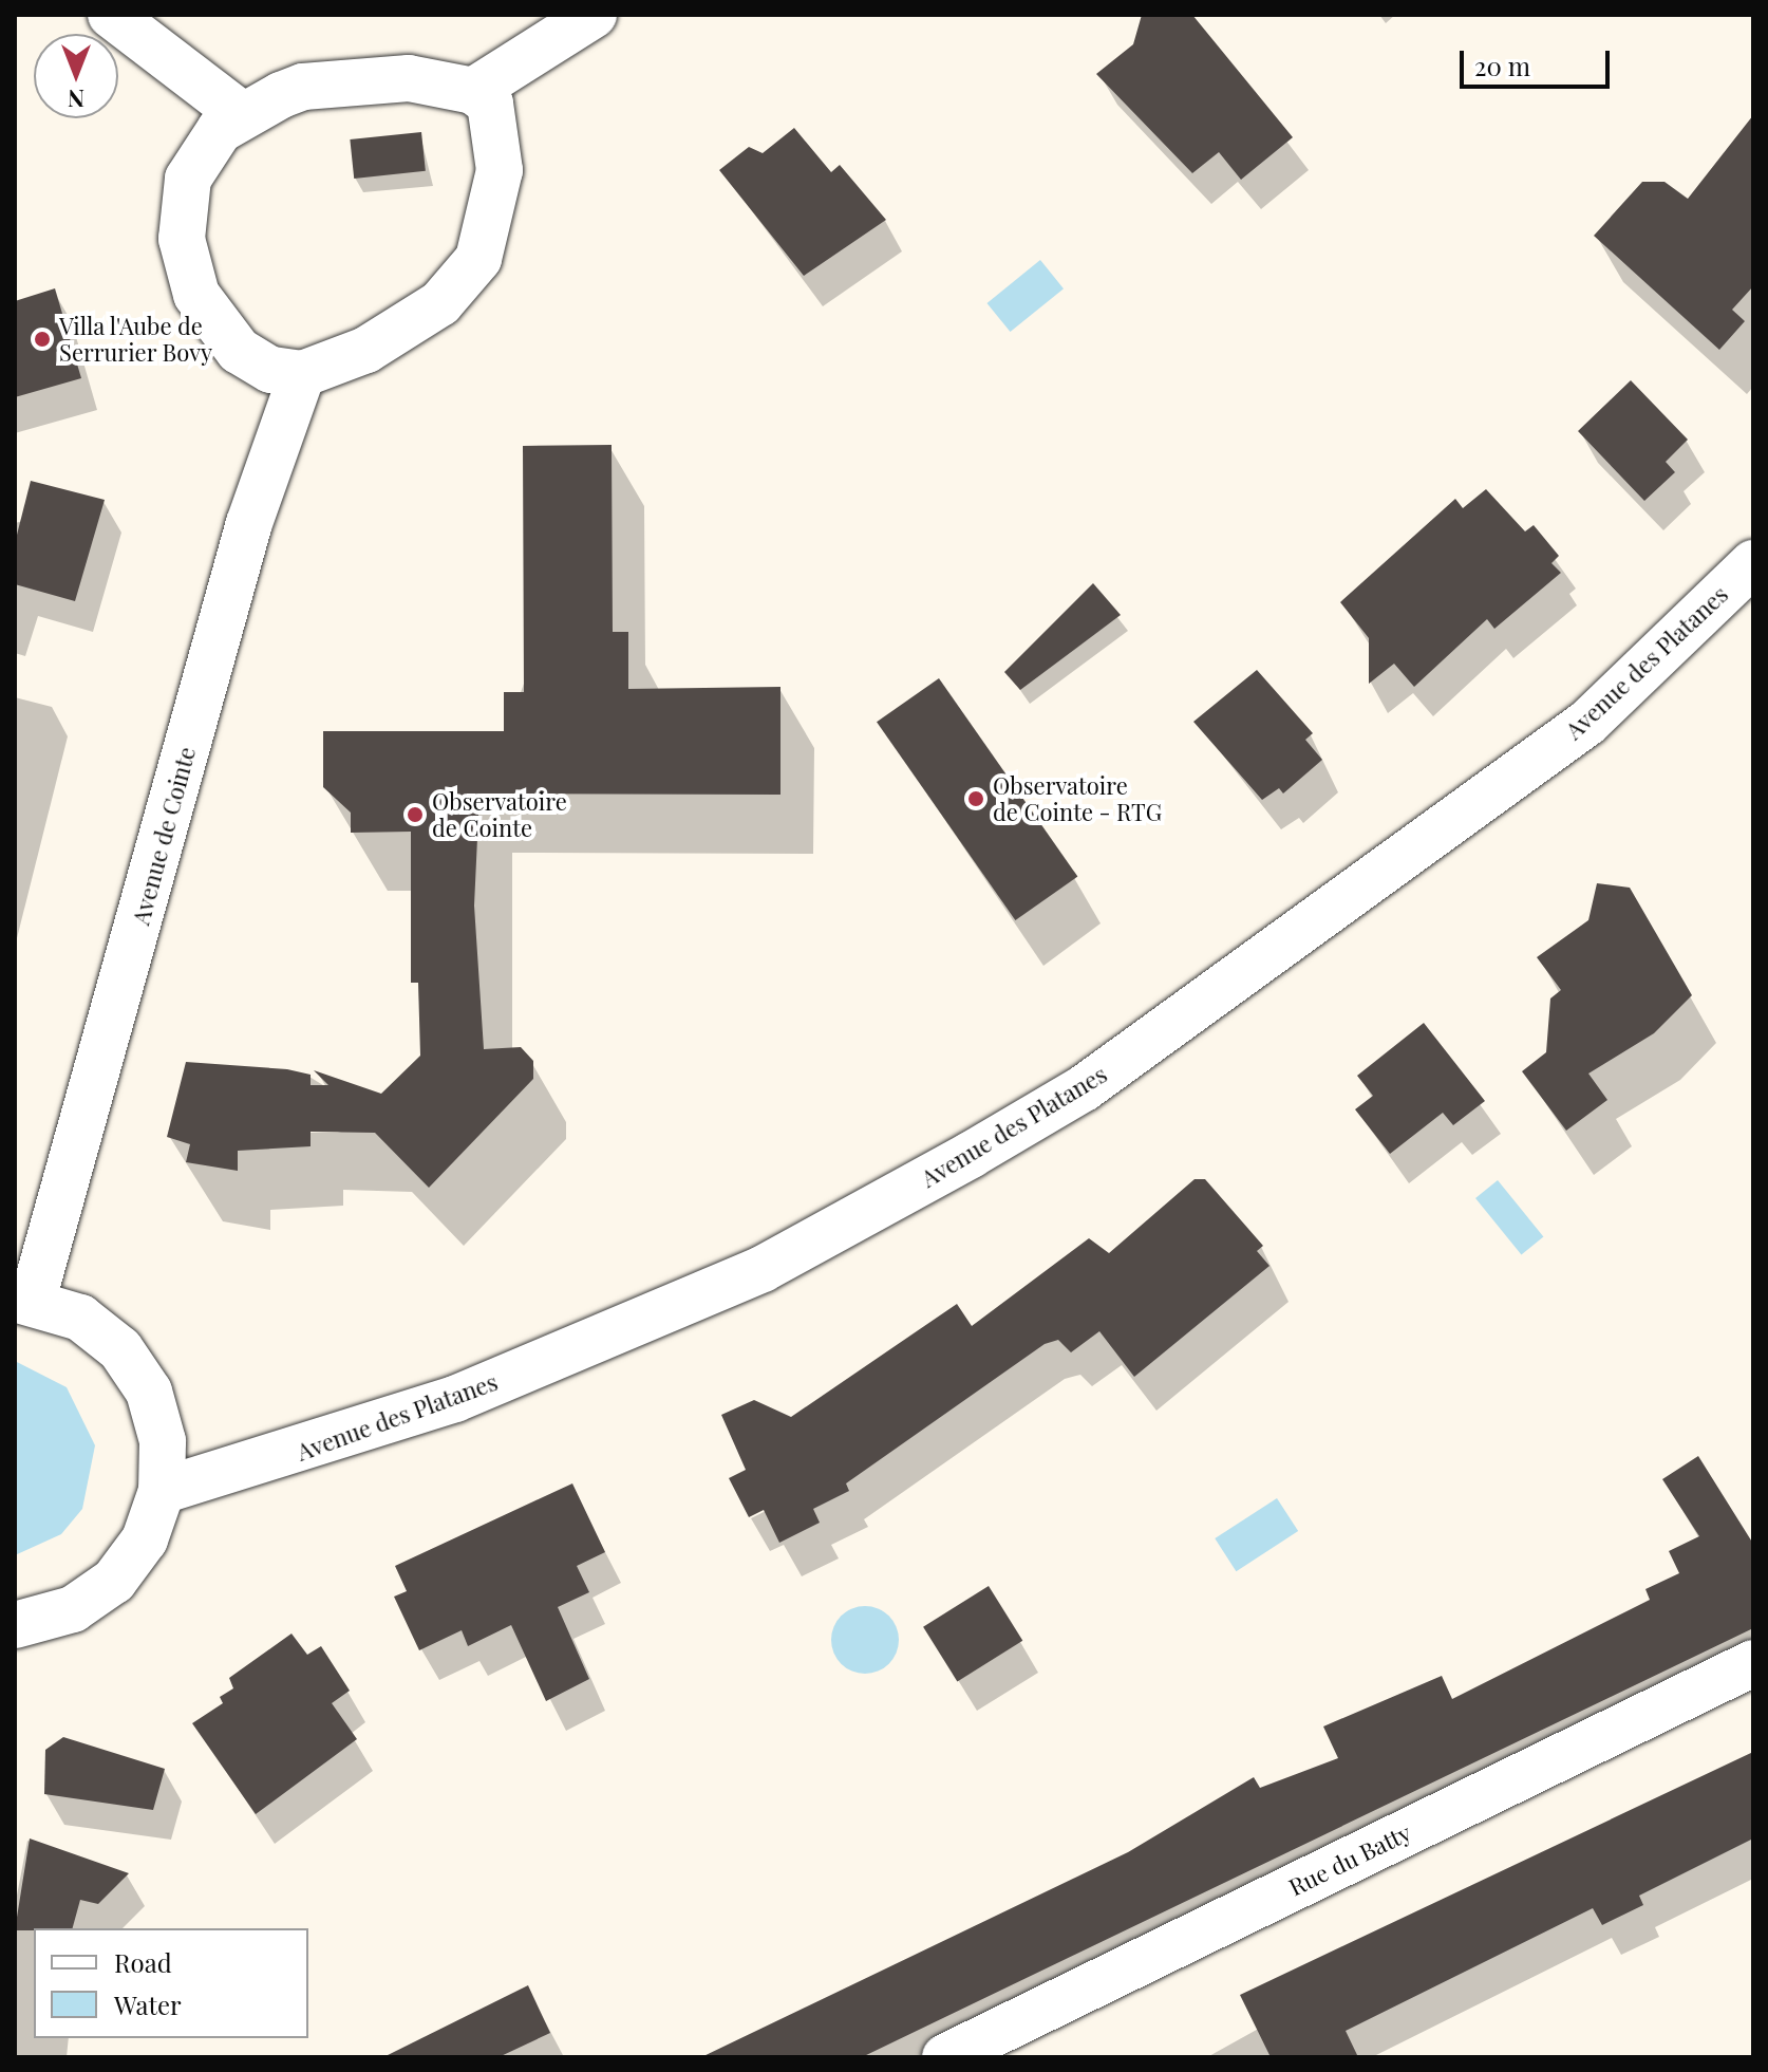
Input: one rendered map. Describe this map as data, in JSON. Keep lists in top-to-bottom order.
{
  "streets": {
    "street": ["Avenue des Platanes", "Avenue de Cointe", "Rue du Batty"]
  },
  "places": ["Villa l'Aube de Serrurier Bovy", "Observatoire de Cointe - RTG", "Observatoire de Cointe"],
  "legend": ["Road", "Water"],
  "scale_bar": "20 m",
  "north": "bottom"
}
